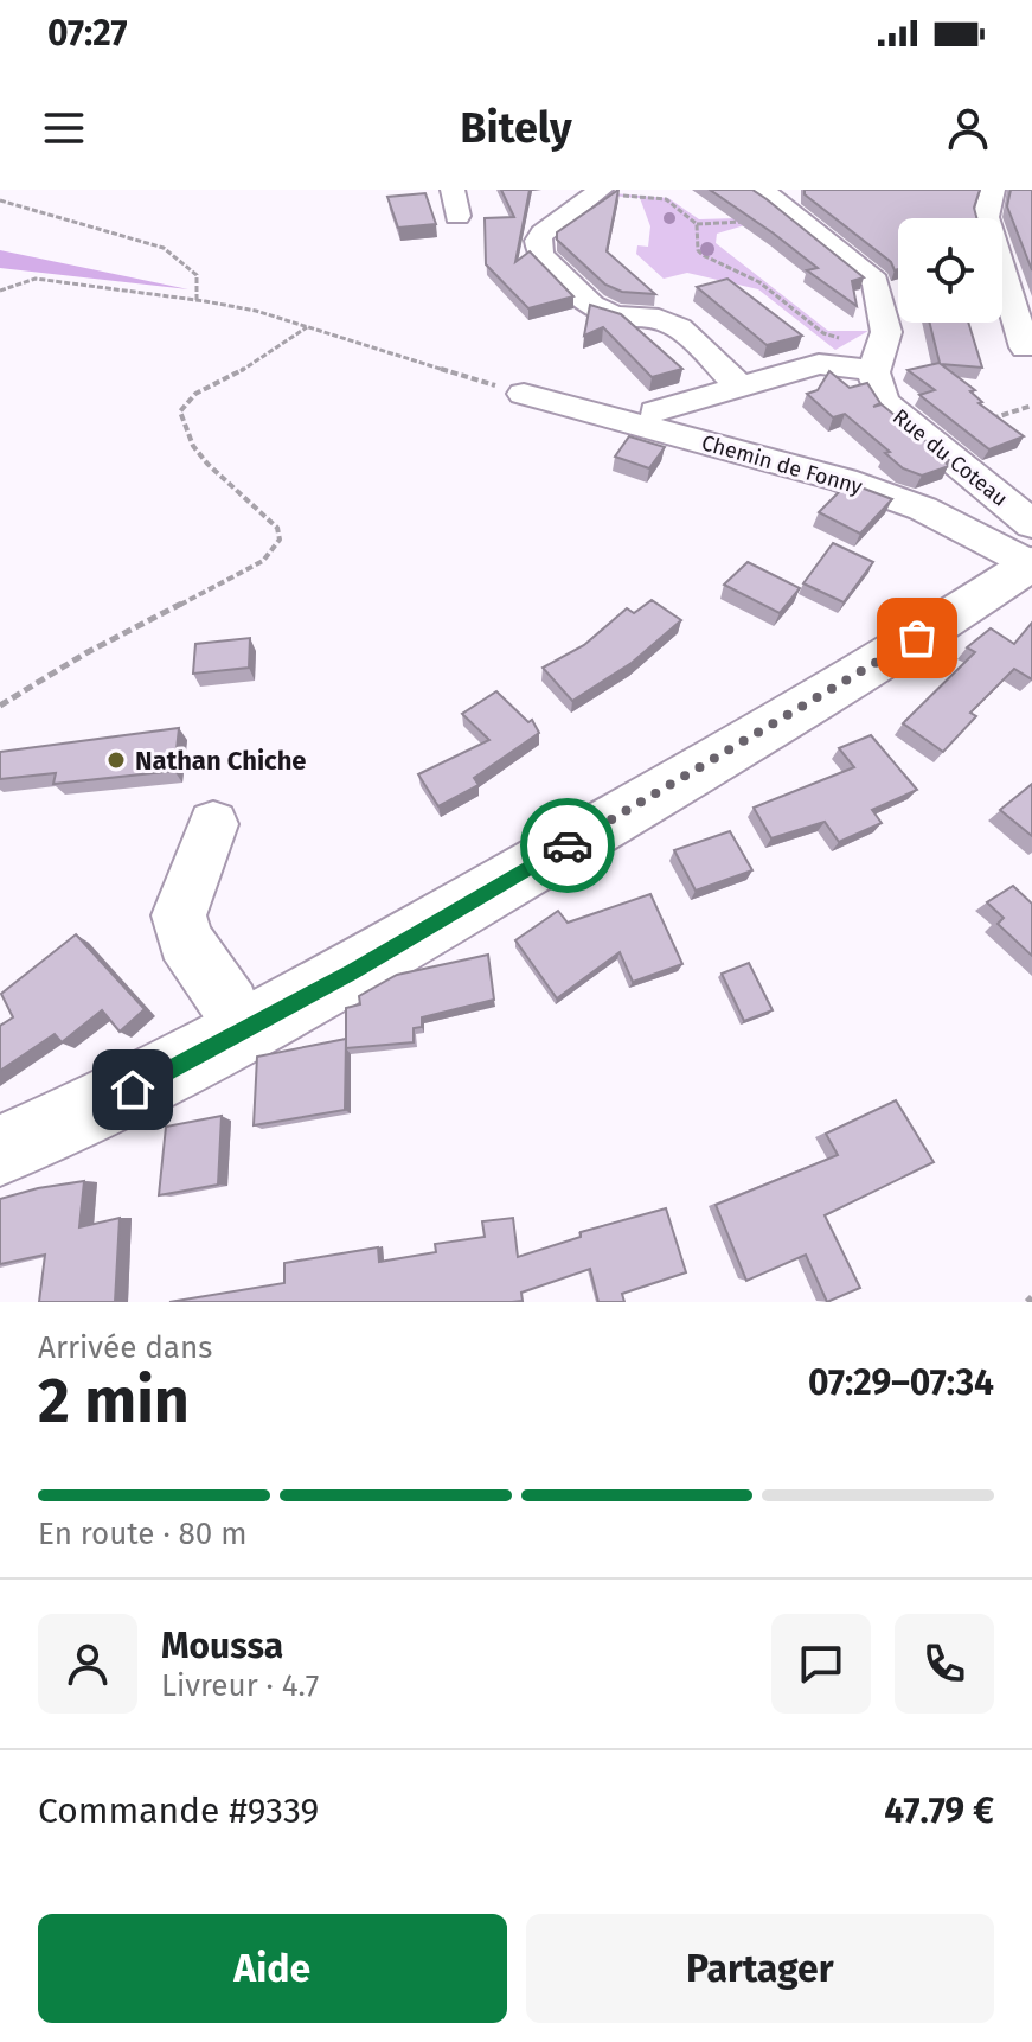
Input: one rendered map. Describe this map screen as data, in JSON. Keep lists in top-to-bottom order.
{
  "streets": {
    "street": ["Rue du Coteau", "Chemin de Fonny"]
  },
  "crossings": [
    ["Rue du Coteau", "Chemin de Fonny"]
  ],
  "places": ["Nathan Chiche"],
  "page": {
    "status": "07:27",
    "header": "Bitely",
    "heading": ["2 min", "Arrivée dans", "07:29–07:34"],
    "panel": [
      "Moussa",
      "Livreur · 4.7",
      "Commande #9339",
      "47.79 €"
    ],
    "bar": "En route · 80 m",
    "buttons": ["Aide", "Partager"]
  }
}
